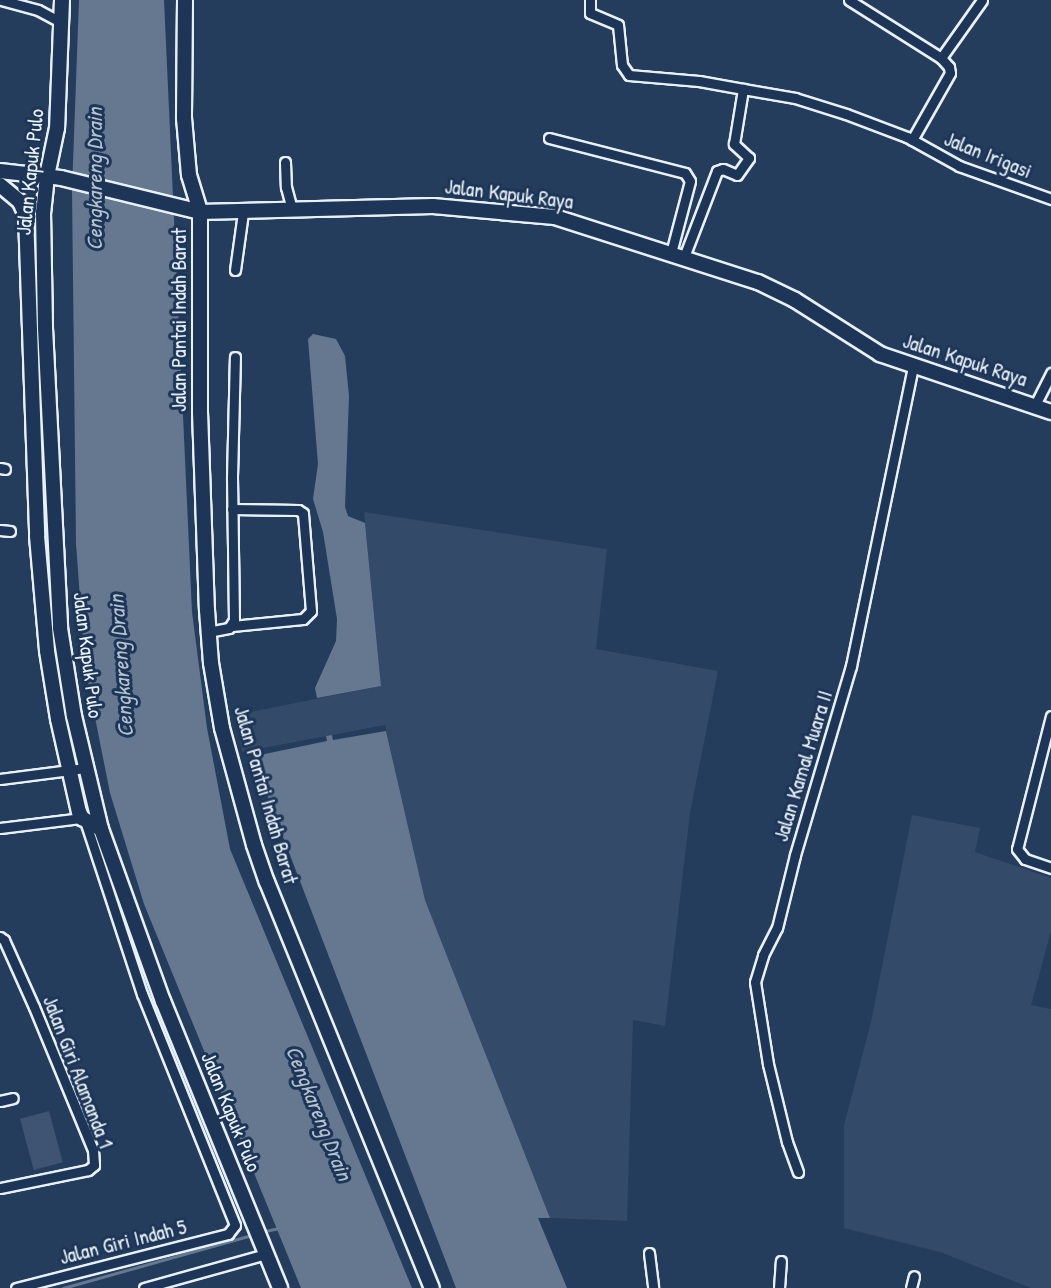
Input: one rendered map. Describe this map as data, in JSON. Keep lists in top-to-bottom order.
{
  "streets": {
    "main road": ["Jalan Kapuk Pulo", "Jalan Kapuk Raya", "Jalan Pantai Indah Barat"],
    "street": [
      "Jalan Irigasi",
      "Jalan Kamal Muara II",
      "Jalan Giri Alamanda 1",
      "Jalan Giri Indah 5"
    ]
  },
  "crossings": [
    ["Jalan Kapuk Pulo", "Jalan Kapuk Raya"],
    ["Jalan Kapuk Pulo", "Jalan Giri Indah 5"],
    ["Jalan Kapuk Raya", "Jalan Pantai Indah Barat"],
    ["Jalan Kapuk Raya", "Jalan Kamal Muara II"]
  ],
  "water": ["Cengkareng Drain"]
}
